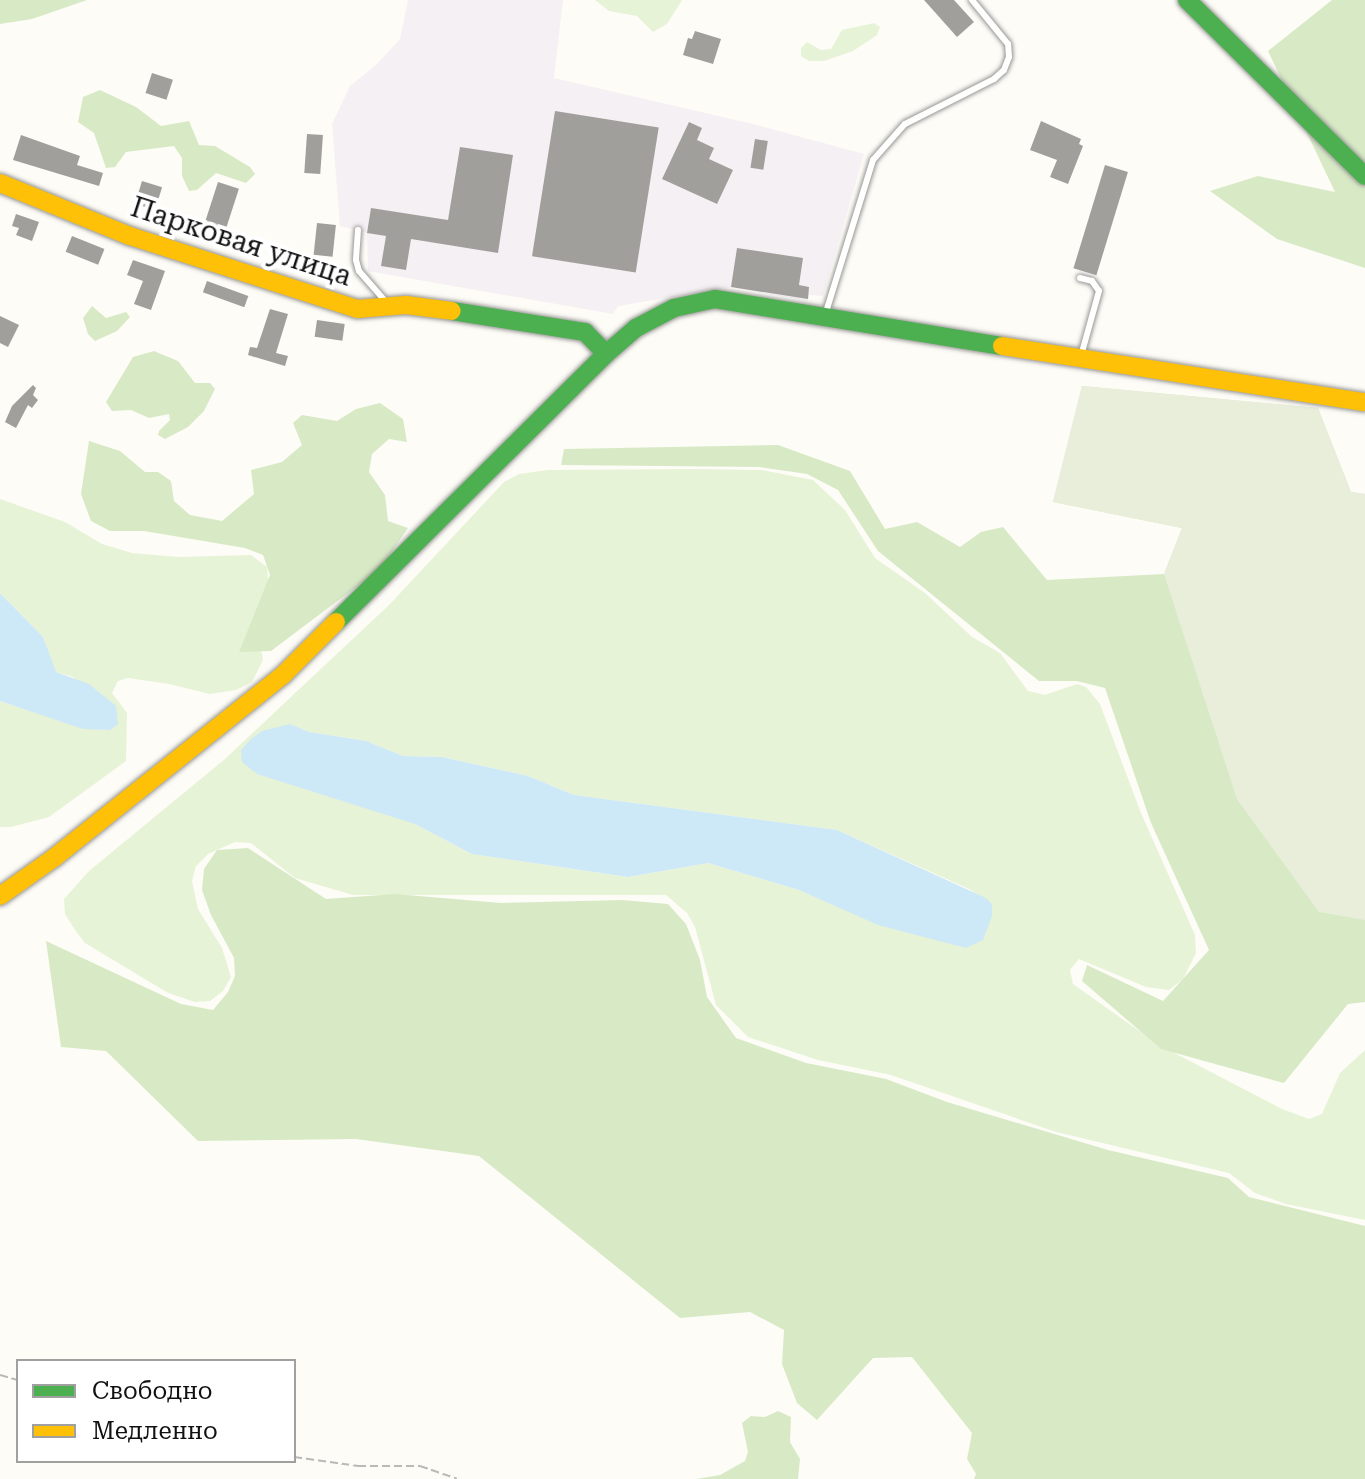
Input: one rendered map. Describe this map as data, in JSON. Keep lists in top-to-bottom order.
{
  "streets": {
    "street": ["Парковая улица"]
  },
  "legend": ["Свободно", "Медленно"]
}
